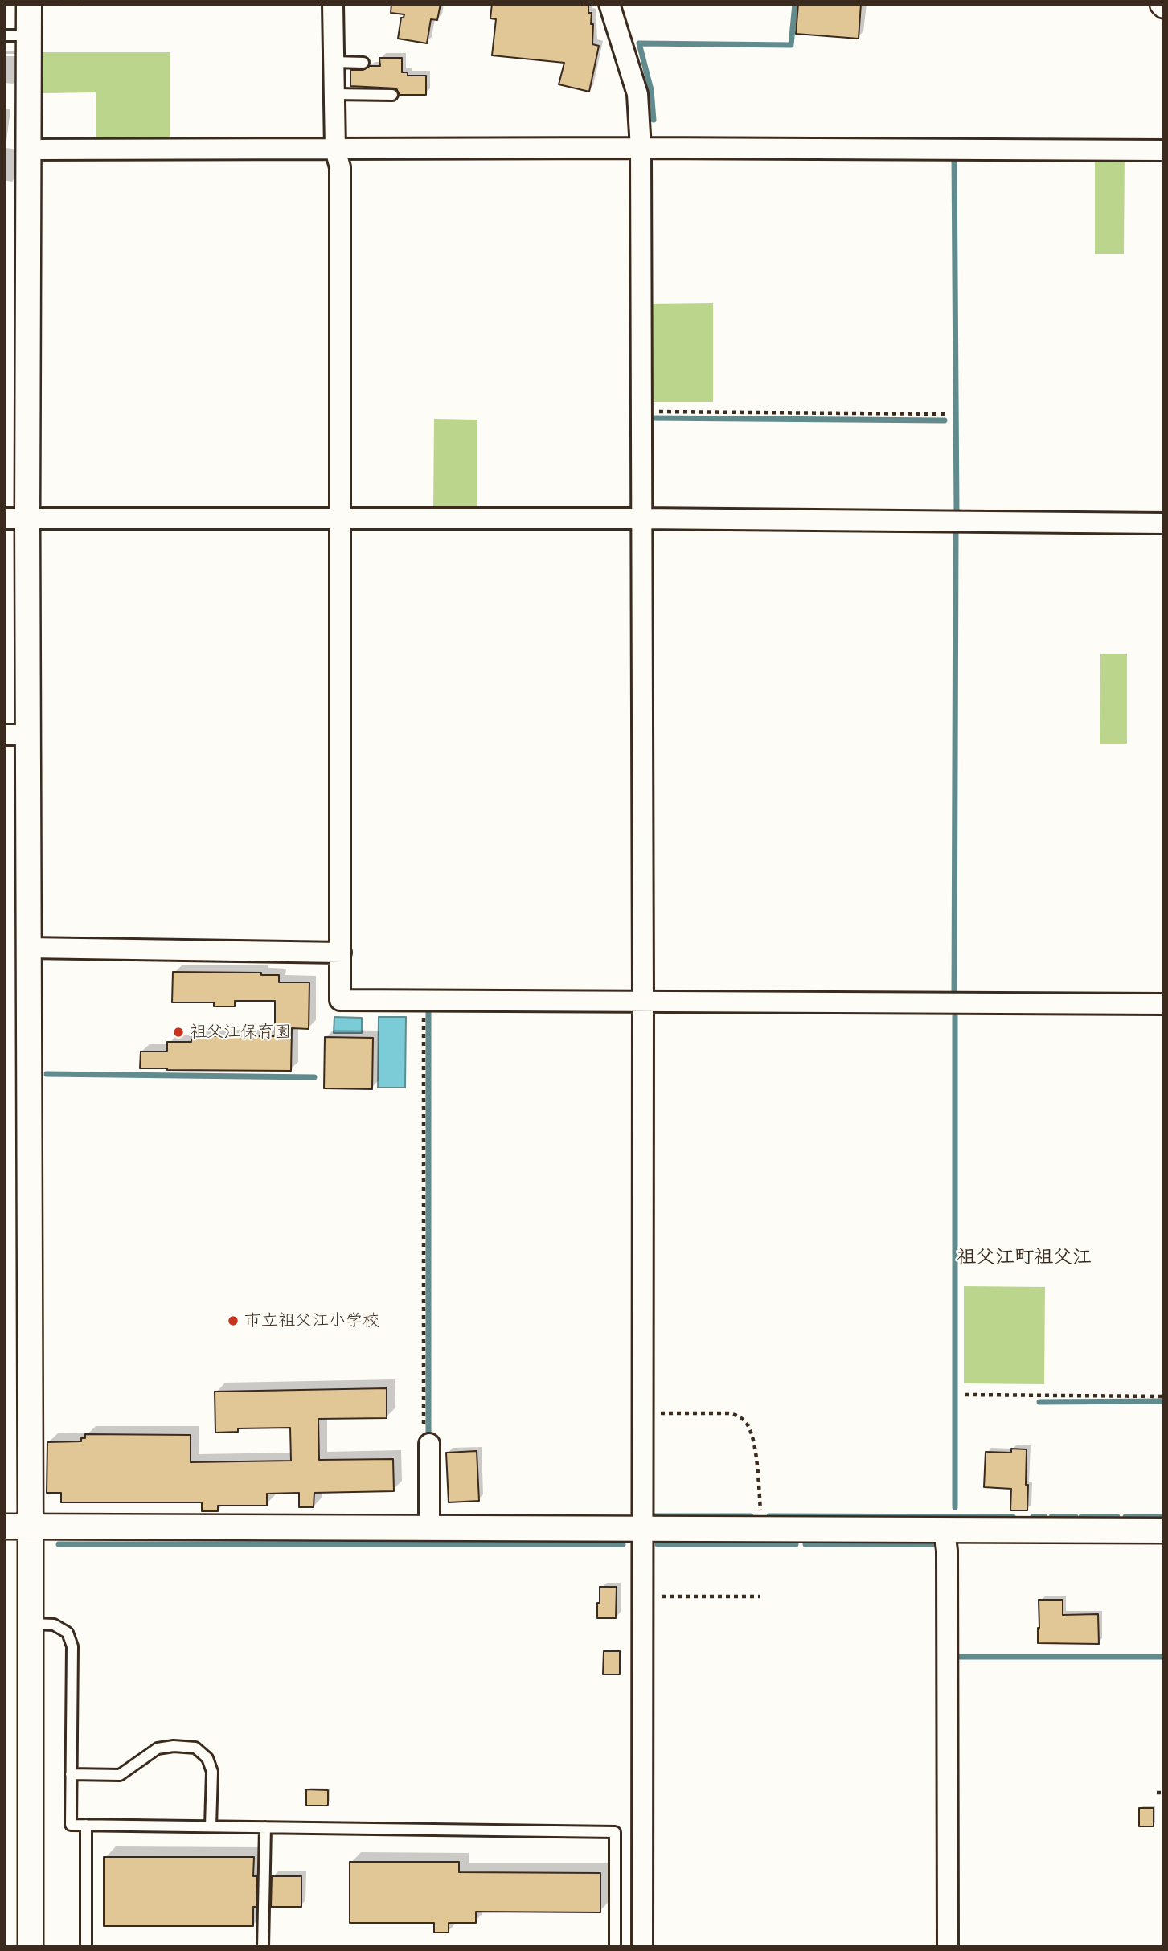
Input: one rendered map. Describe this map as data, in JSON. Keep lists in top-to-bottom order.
{
  "districts": ["祖父江町祖父江"],
  "places": ["祖父江保育園", "市立祖父江小学校"]
}
